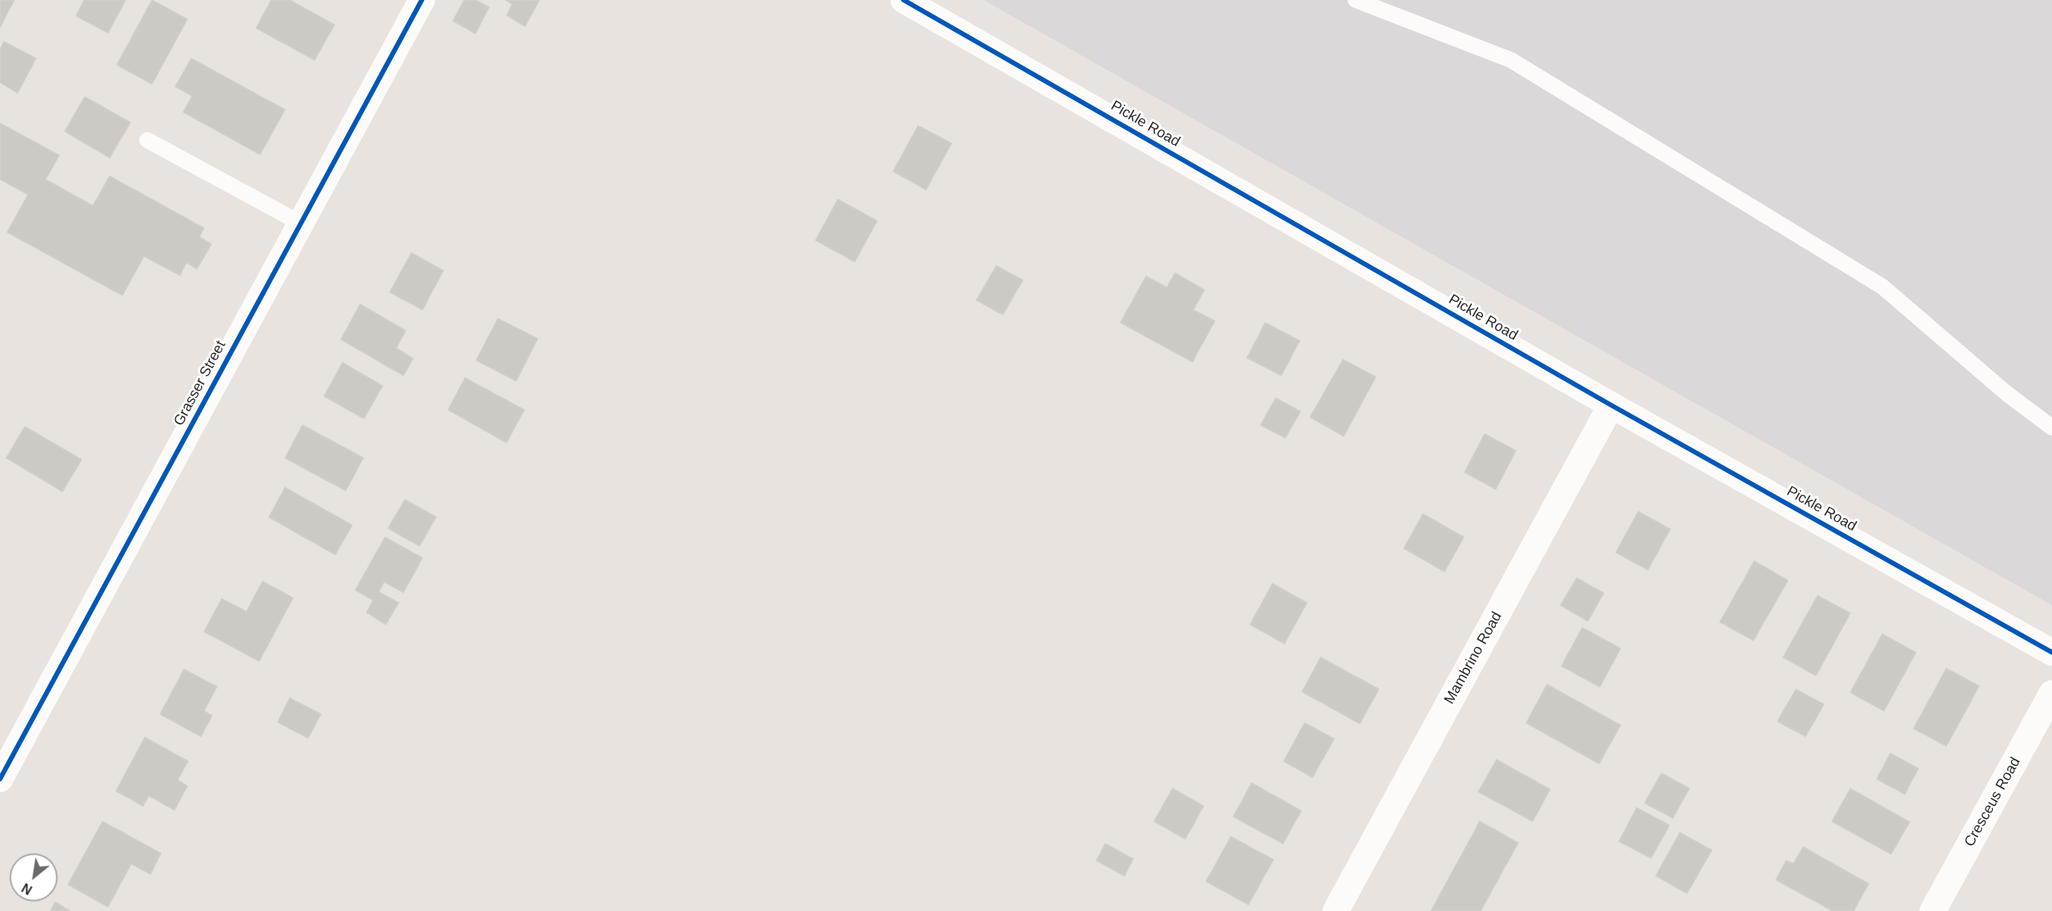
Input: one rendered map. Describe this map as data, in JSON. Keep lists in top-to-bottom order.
{
  "streets": {
    "street": [
      "Pickle Road",
      "Grasser Street",
      "Mambrino Road",
      "Cresceus Road"
    ]
  },
  "crossings": [
    ["Pickle Road", "Mambrino Road"]
  ],
  "north": "bottom left"
}
